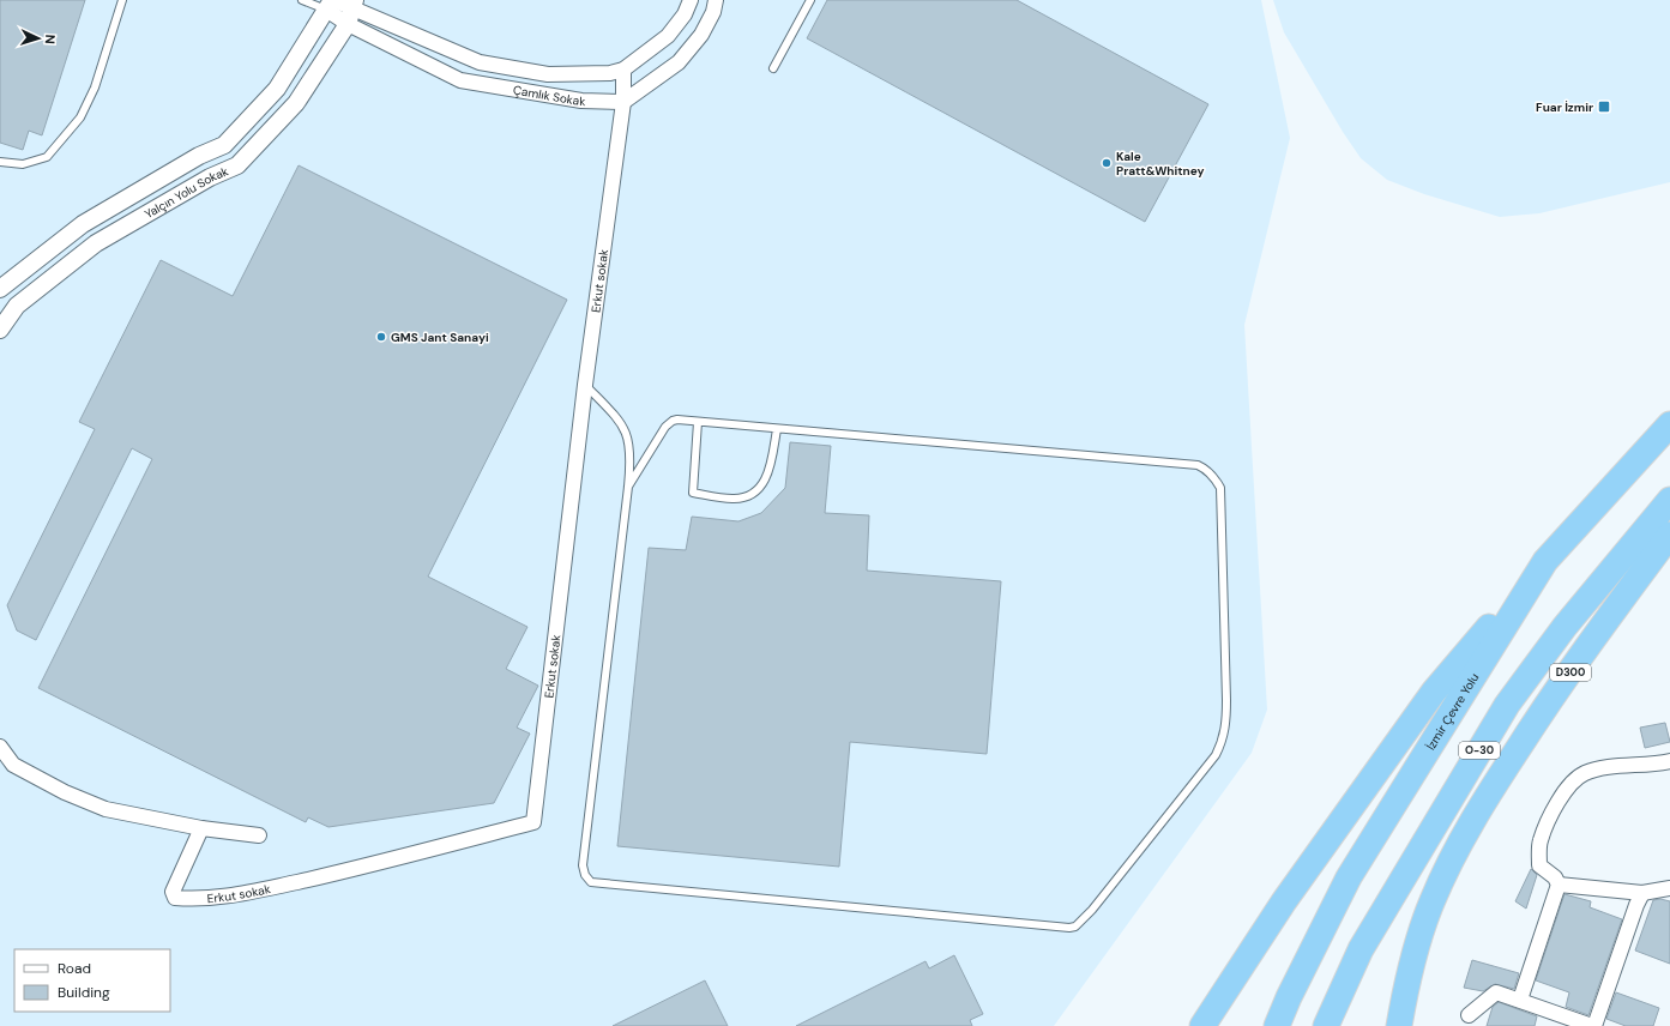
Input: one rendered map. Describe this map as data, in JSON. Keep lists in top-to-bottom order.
{
  "streets": {
    "highway": ["D300", "İzmir Çevre Yolu", "O-30"],
    "street": ["Çamlık Sokak", "Yalçın Yolu Sokak", "Erkut sokak"]
  },
  "crossings": [
    ["Çamlık Sokak", "Yalçın Yolu Sokak"],
    ["Çamlık Sokak", "Erkut sokak"]
  ],
  "places": {
    "transit": ["Fuar İzmir"],
    "other": ["Kale Pratt&Whitney", "GMS Jant Sanayi"]
  },
  "legend": ["Road", "Building"],
  "north": "right"
}
